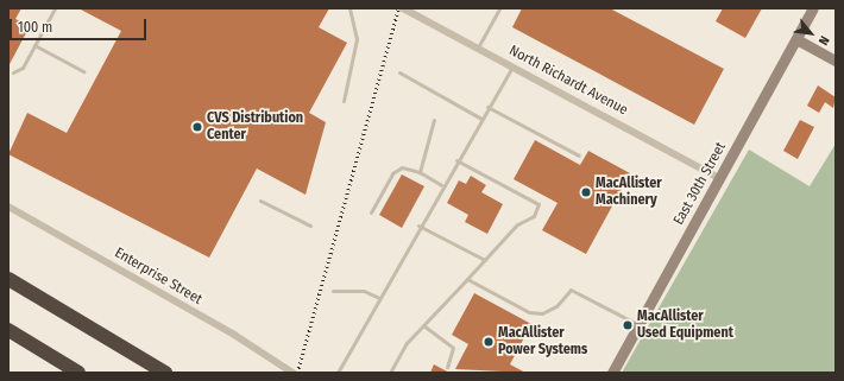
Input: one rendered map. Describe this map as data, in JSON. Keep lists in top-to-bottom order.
{
  "streets": {
    "main road": ["East 30th Street"],
    "street": ["North Richardt Avenue", "Enterprise Street"]
  },
  "crossings": [
    ["North Richardt Avenue", "East 30th Street"]
  ],
  "places": [
    "CVS Distribution Center",
    "MacAllister Machinery",
    "MacAllister Used Equipment",
    "MacAllister Power Systems"
  ],
  "scale_bar": "100 m",
  "north": "bottom right"
}
